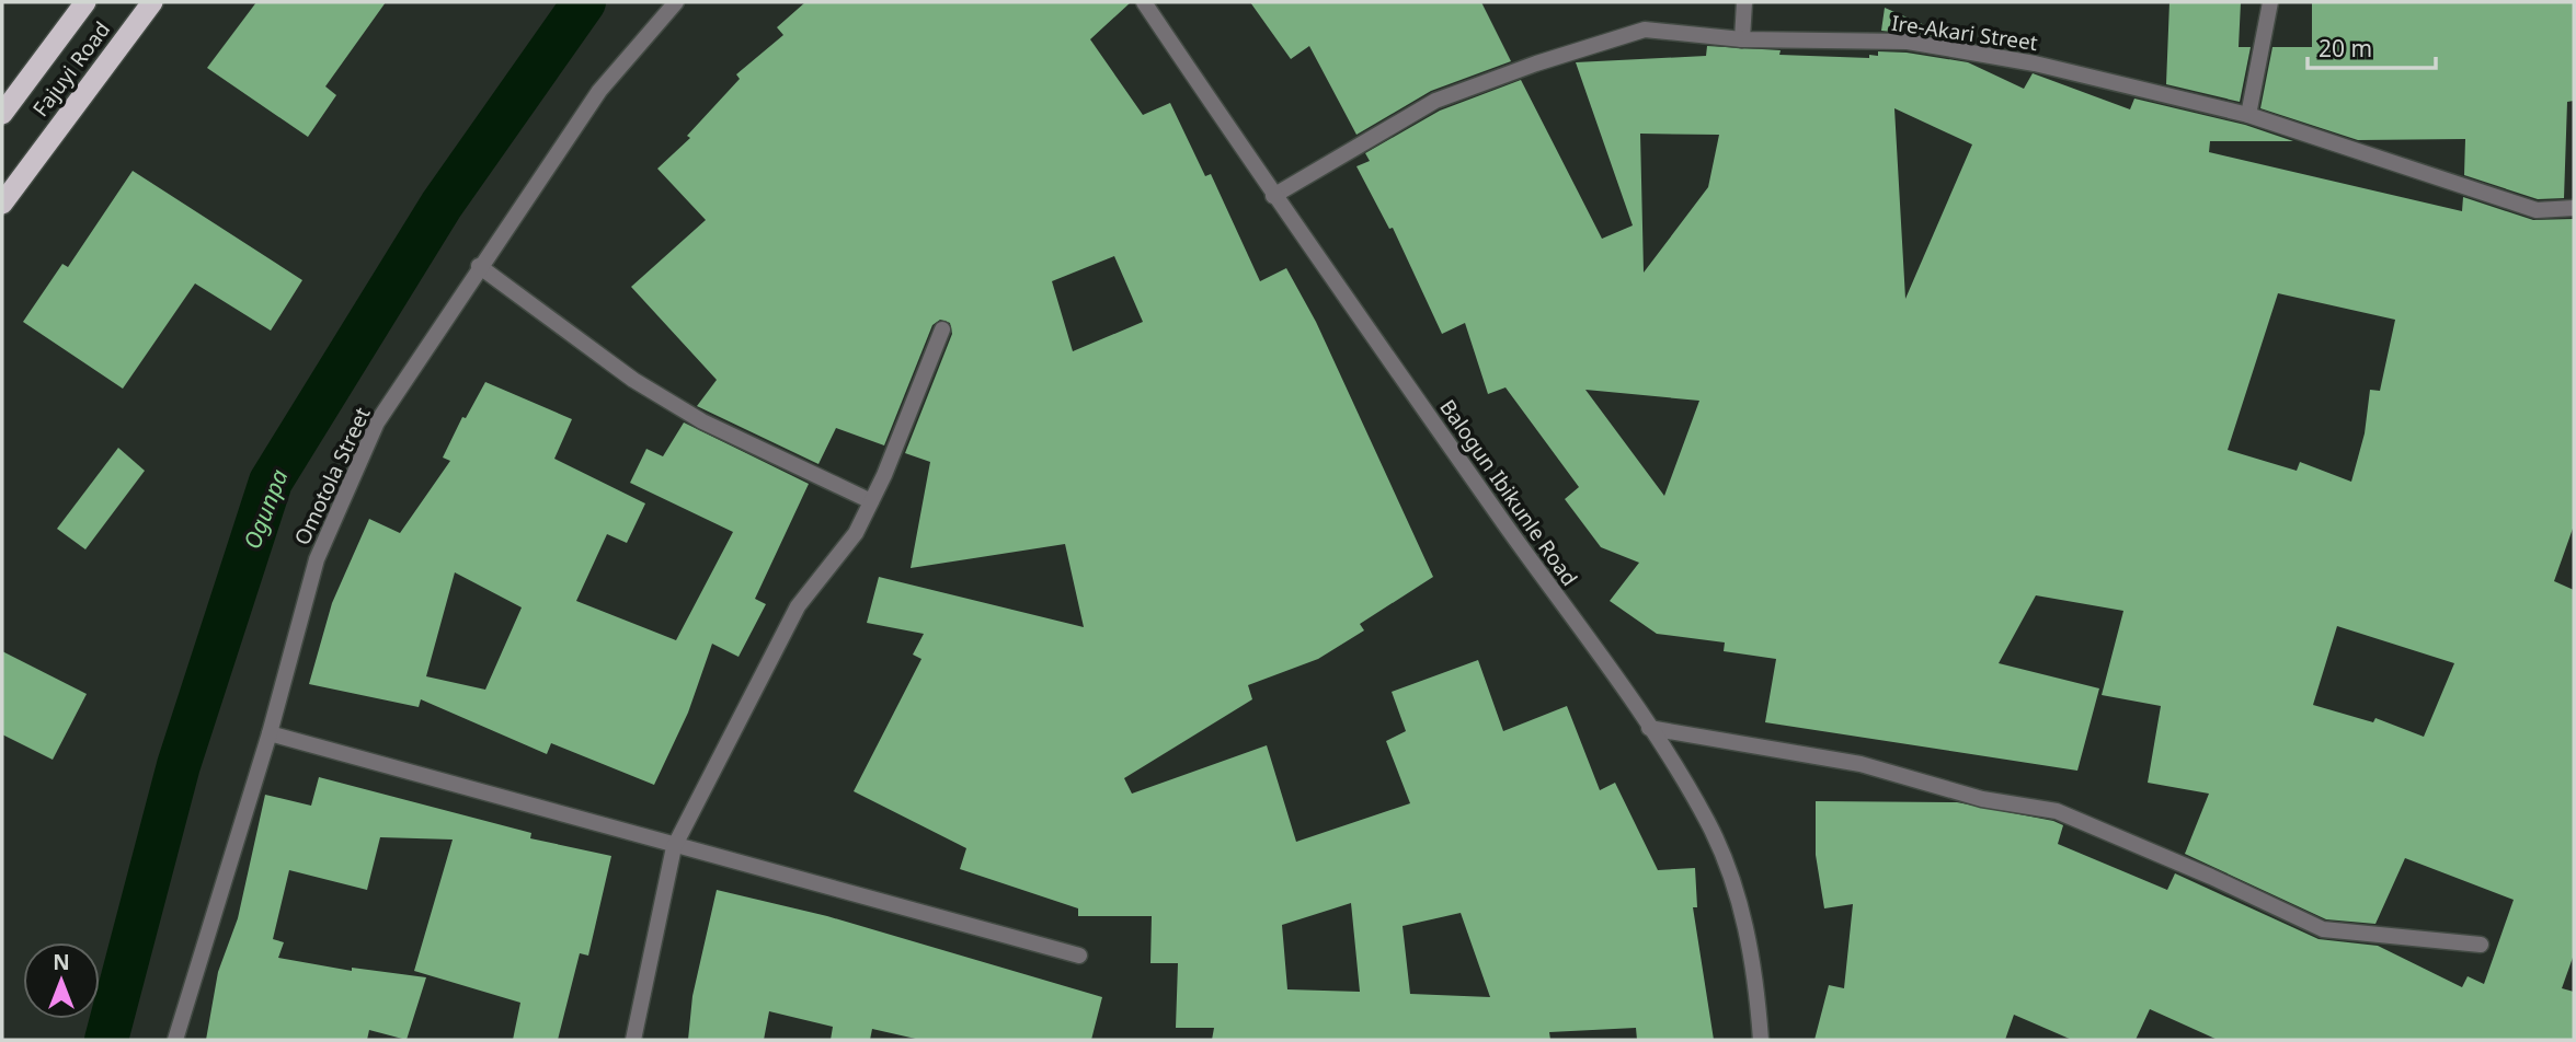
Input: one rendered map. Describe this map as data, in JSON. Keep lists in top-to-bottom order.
{
  "streets": {
    "highway": ["Fajuyi Road"],
    "street": ["Ire-Akari Street", "Omotola Street", "Balogun Ibikunle Road"]
  },
  "crossings": [
    ["Ire-Akari Street", "Balogun Ibikunle Road"]
  ],
  "water": ["Ogunpa"],
  "scale_bar": "20 m",
  "north": "top"
}
